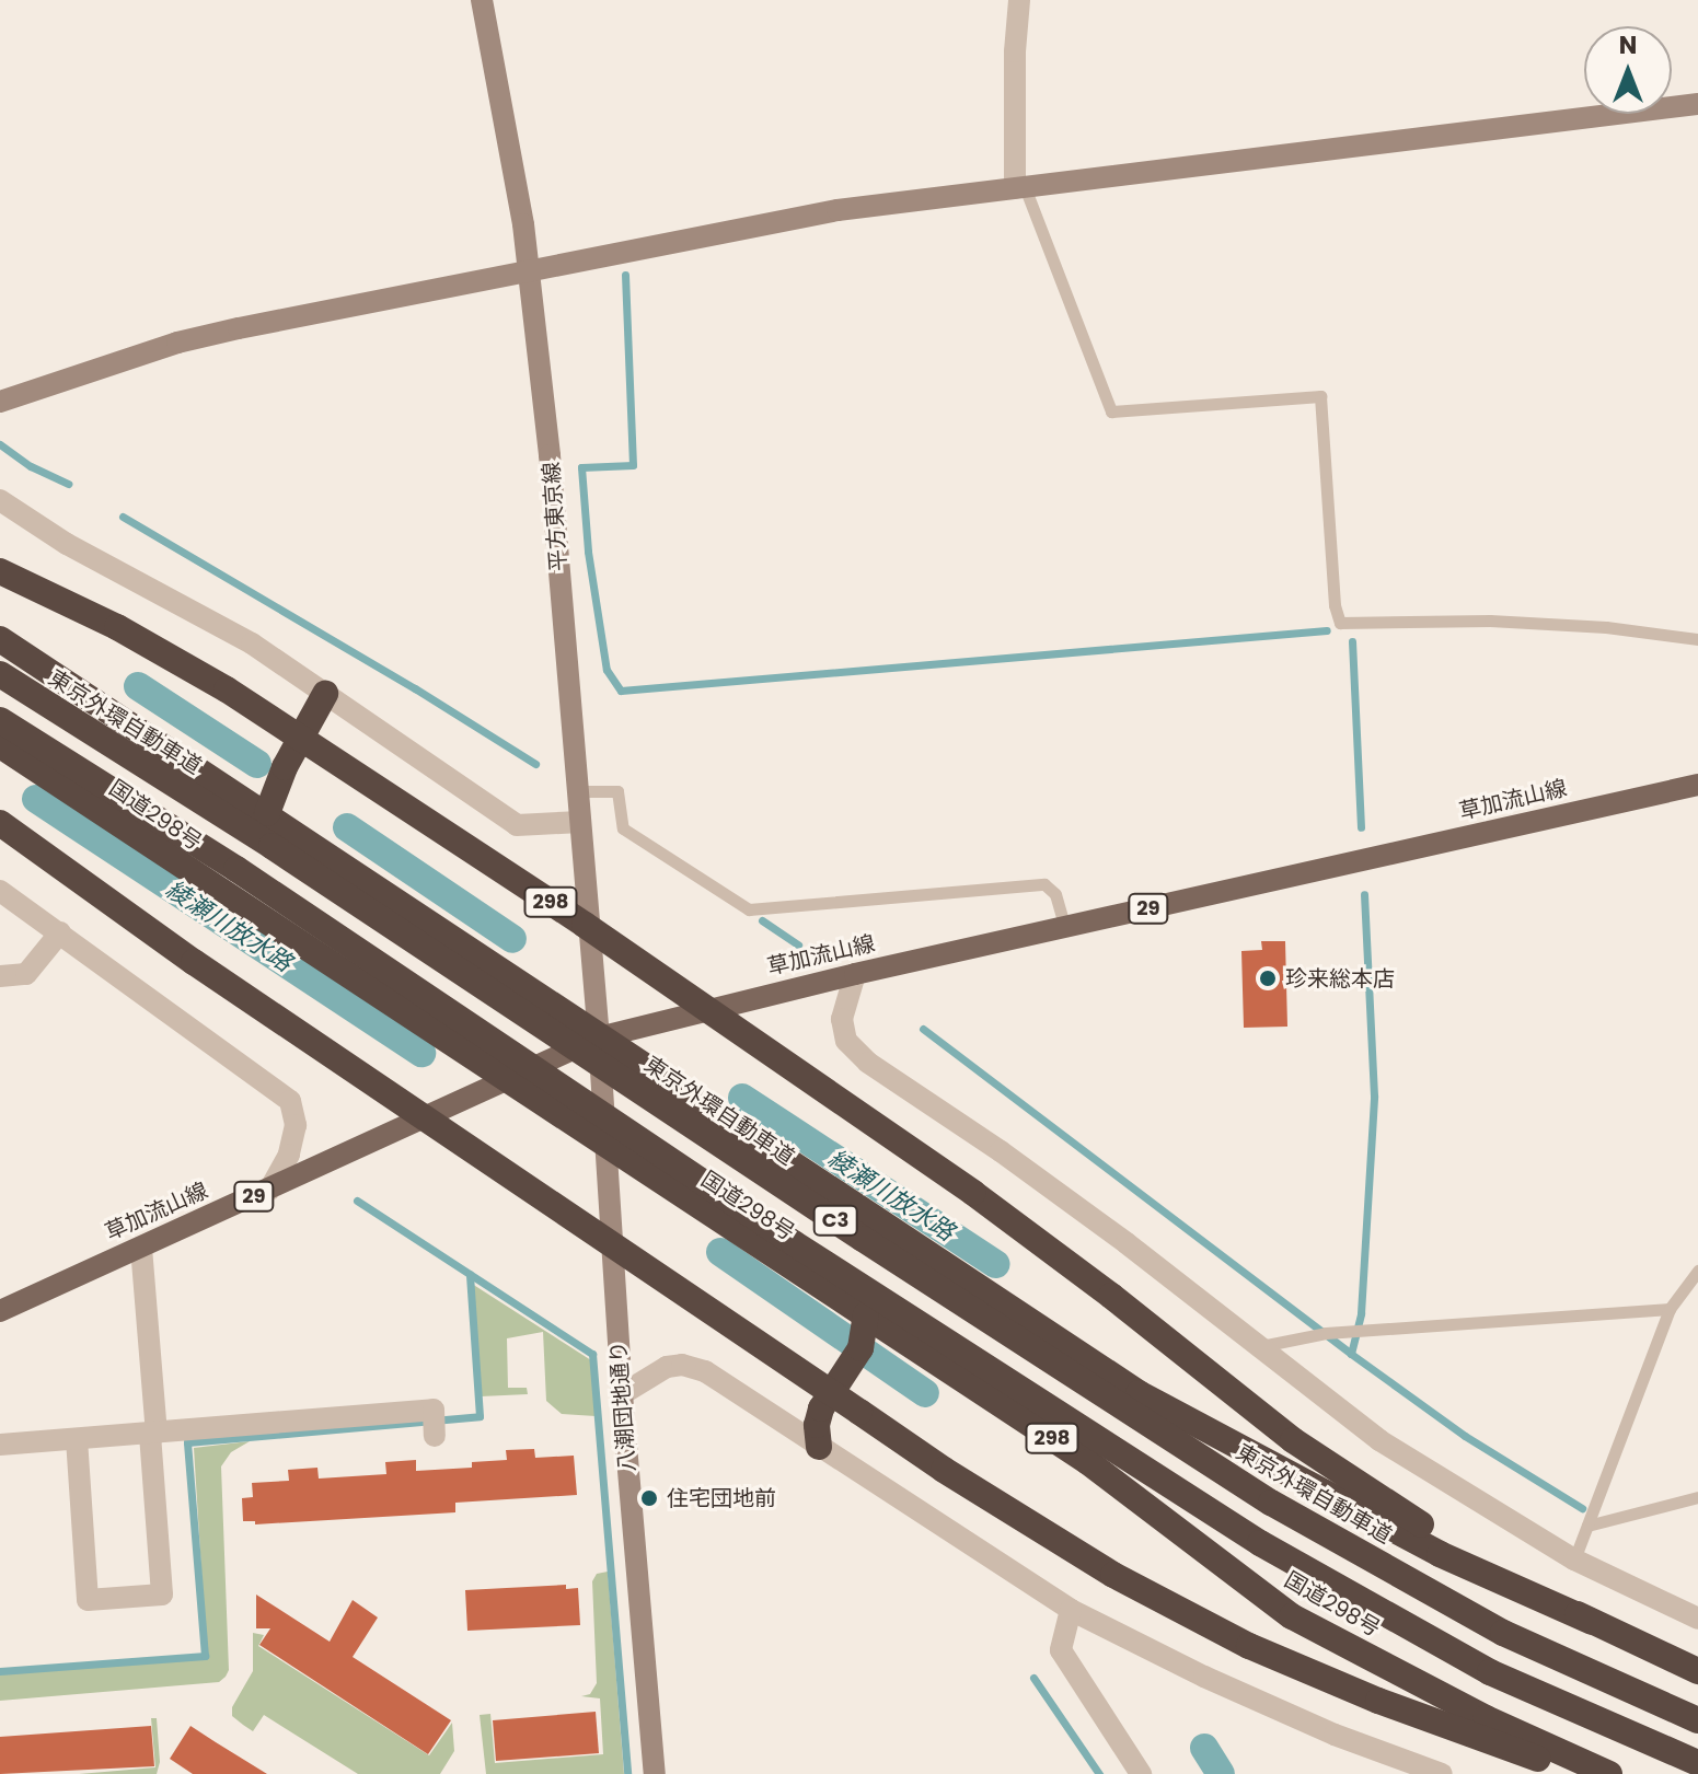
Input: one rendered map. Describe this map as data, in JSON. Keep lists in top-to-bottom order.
{
  "streets": {
    "highway": [
      "東京外環自動車道",
      "国道298号",
      "298",
      "C3"
    ],
    "main road": ["草加流山線", "29"],
    "street": ["平方東京線", "八潮団地通り"]
  },
  "crossings": [
    ["平方東京線", "草加流山線"],
    ["平方東京線", "298"],
    ["平方東京線", "八潮団地通り"],
    ["草加流山線", "国道298号"],
    ["草加流山線", "298"],
    ["草加流山線", "八潮団地通り"],
    ["国道298号", "八潮団地通り"],
    ["298", "八潮団地通り"]
  ],
  "water": ["綾瀬川放水路"],
  "places": ["珍来総本店", "住宅団地前"],
  "north": "top"
}
